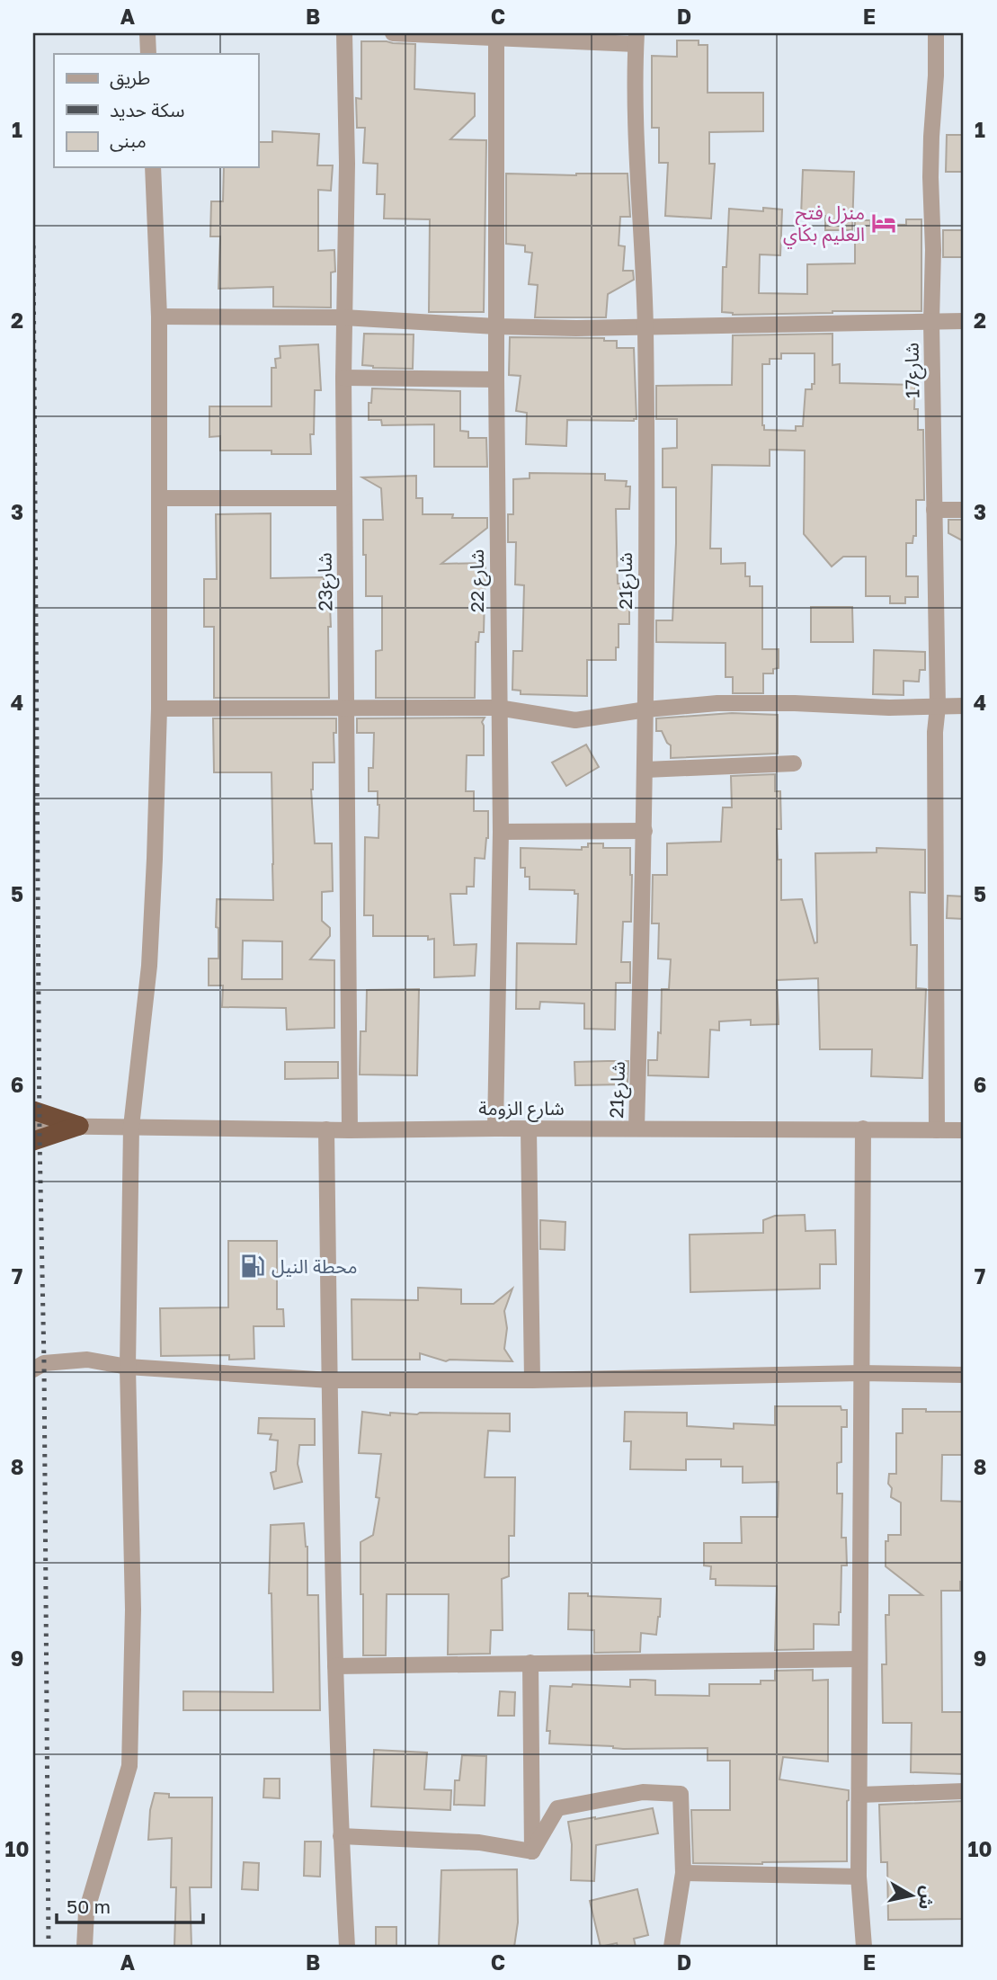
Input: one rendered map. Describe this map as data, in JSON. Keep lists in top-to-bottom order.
{
  "streets": {
    "street": [
      "شارع17",
      "شارع 22",
      "شارع21",
      "شارع23",
      "شارع الزومة"
    ]
  },
  "crossings": [
    ["شارع17", "شارع الزومة"],
    ["شارع 22", "شارع الزومة"],
    ["شارع21", "شارع الزومة"],
    ["شارع23", "شارع الزومة"]
  ],
  "places": {
    "hotel": ["منزل فتح العليم بكاي"],
    "fuel station": ["محطة النيل"]
  },
  "legend": ["طريق", "سكة حديد", "مبنى"],
  "scale_bar": "50 m",
  "north": "right",
  "grid": {
    "columns": [
      "A",
      "B",
      "C",
      "D",
      "E"
    ],
    "rows": [
      "1",
      "2",
      "3",
      "4",
      "5",
      "6",
      "7",
      "8",
      "9",
      "10"
    ]
  }
}
